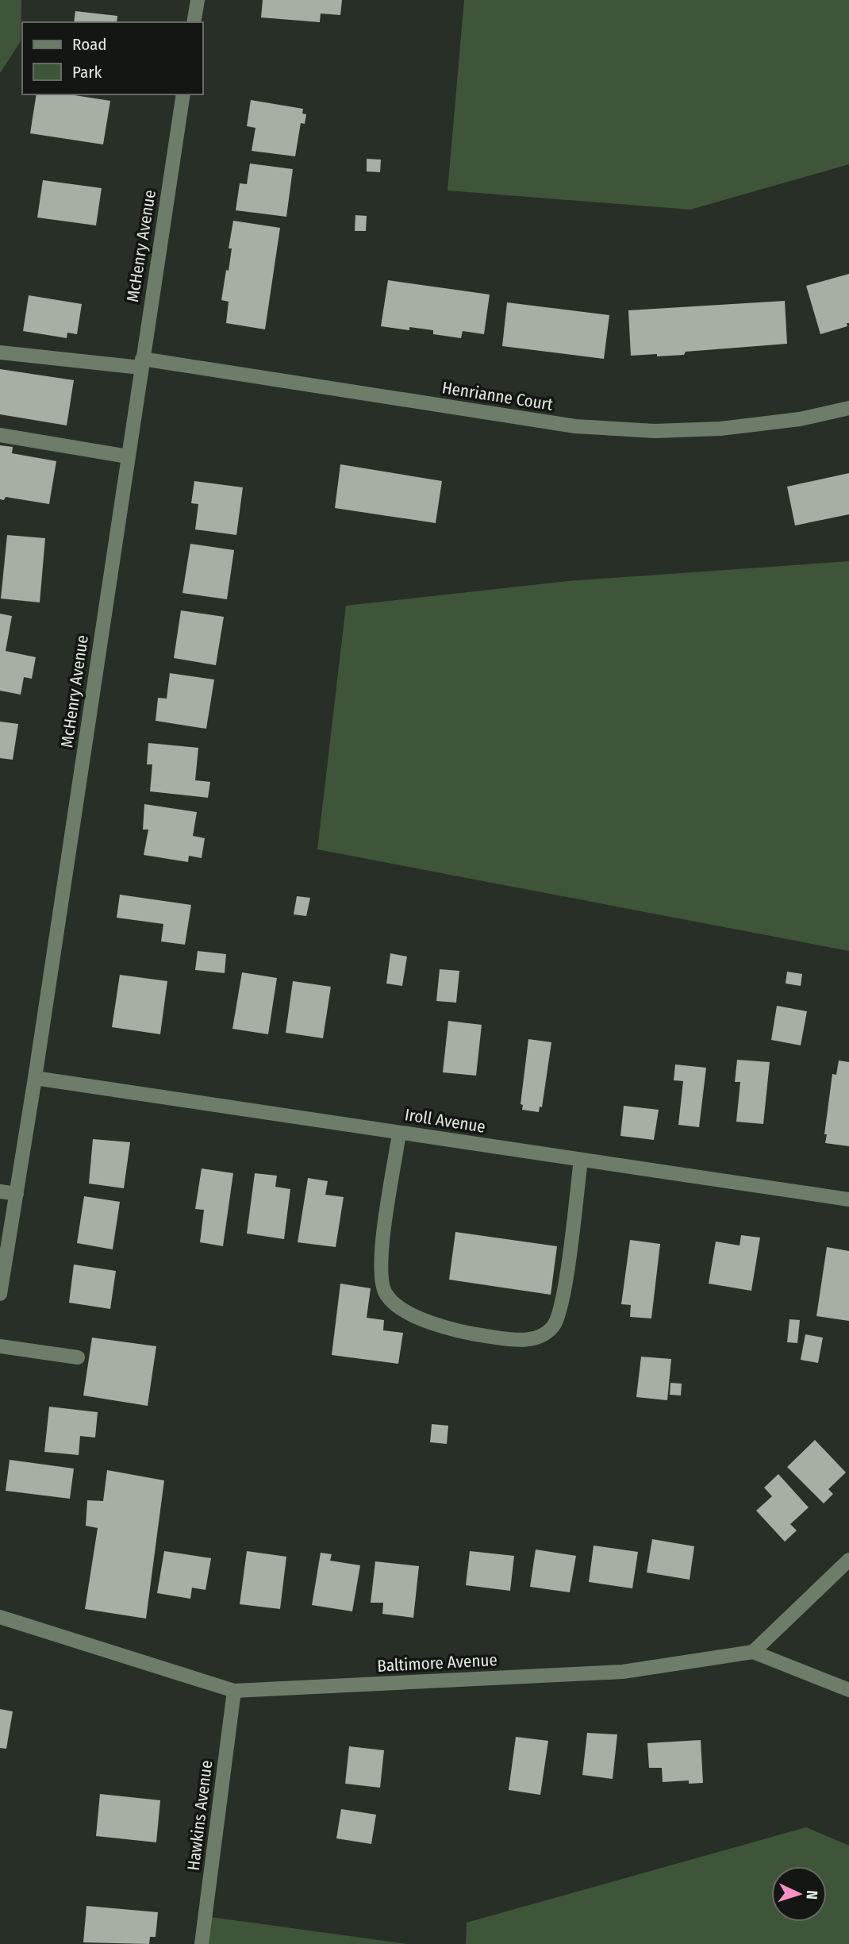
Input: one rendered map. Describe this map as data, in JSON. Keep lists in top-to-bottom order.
{
  "streets": {
    "street": [
      "McHenry Avenue",
      "Henrianne Court",
      "Iroll Avenue",
      "Baltimore Avenue",
      "Hawkins Avenue"
    ]
  },
  "crossings": [
    ["McHenry Avenue", "Henrianne Court"],
    ["McHenry Avenue", "Iroll Avenue"],
    ["Baltimore Avenue", "Hawkins Avenue"]
  ],
  "legend": ["Road", "Park"],
  "north": "right"
}
